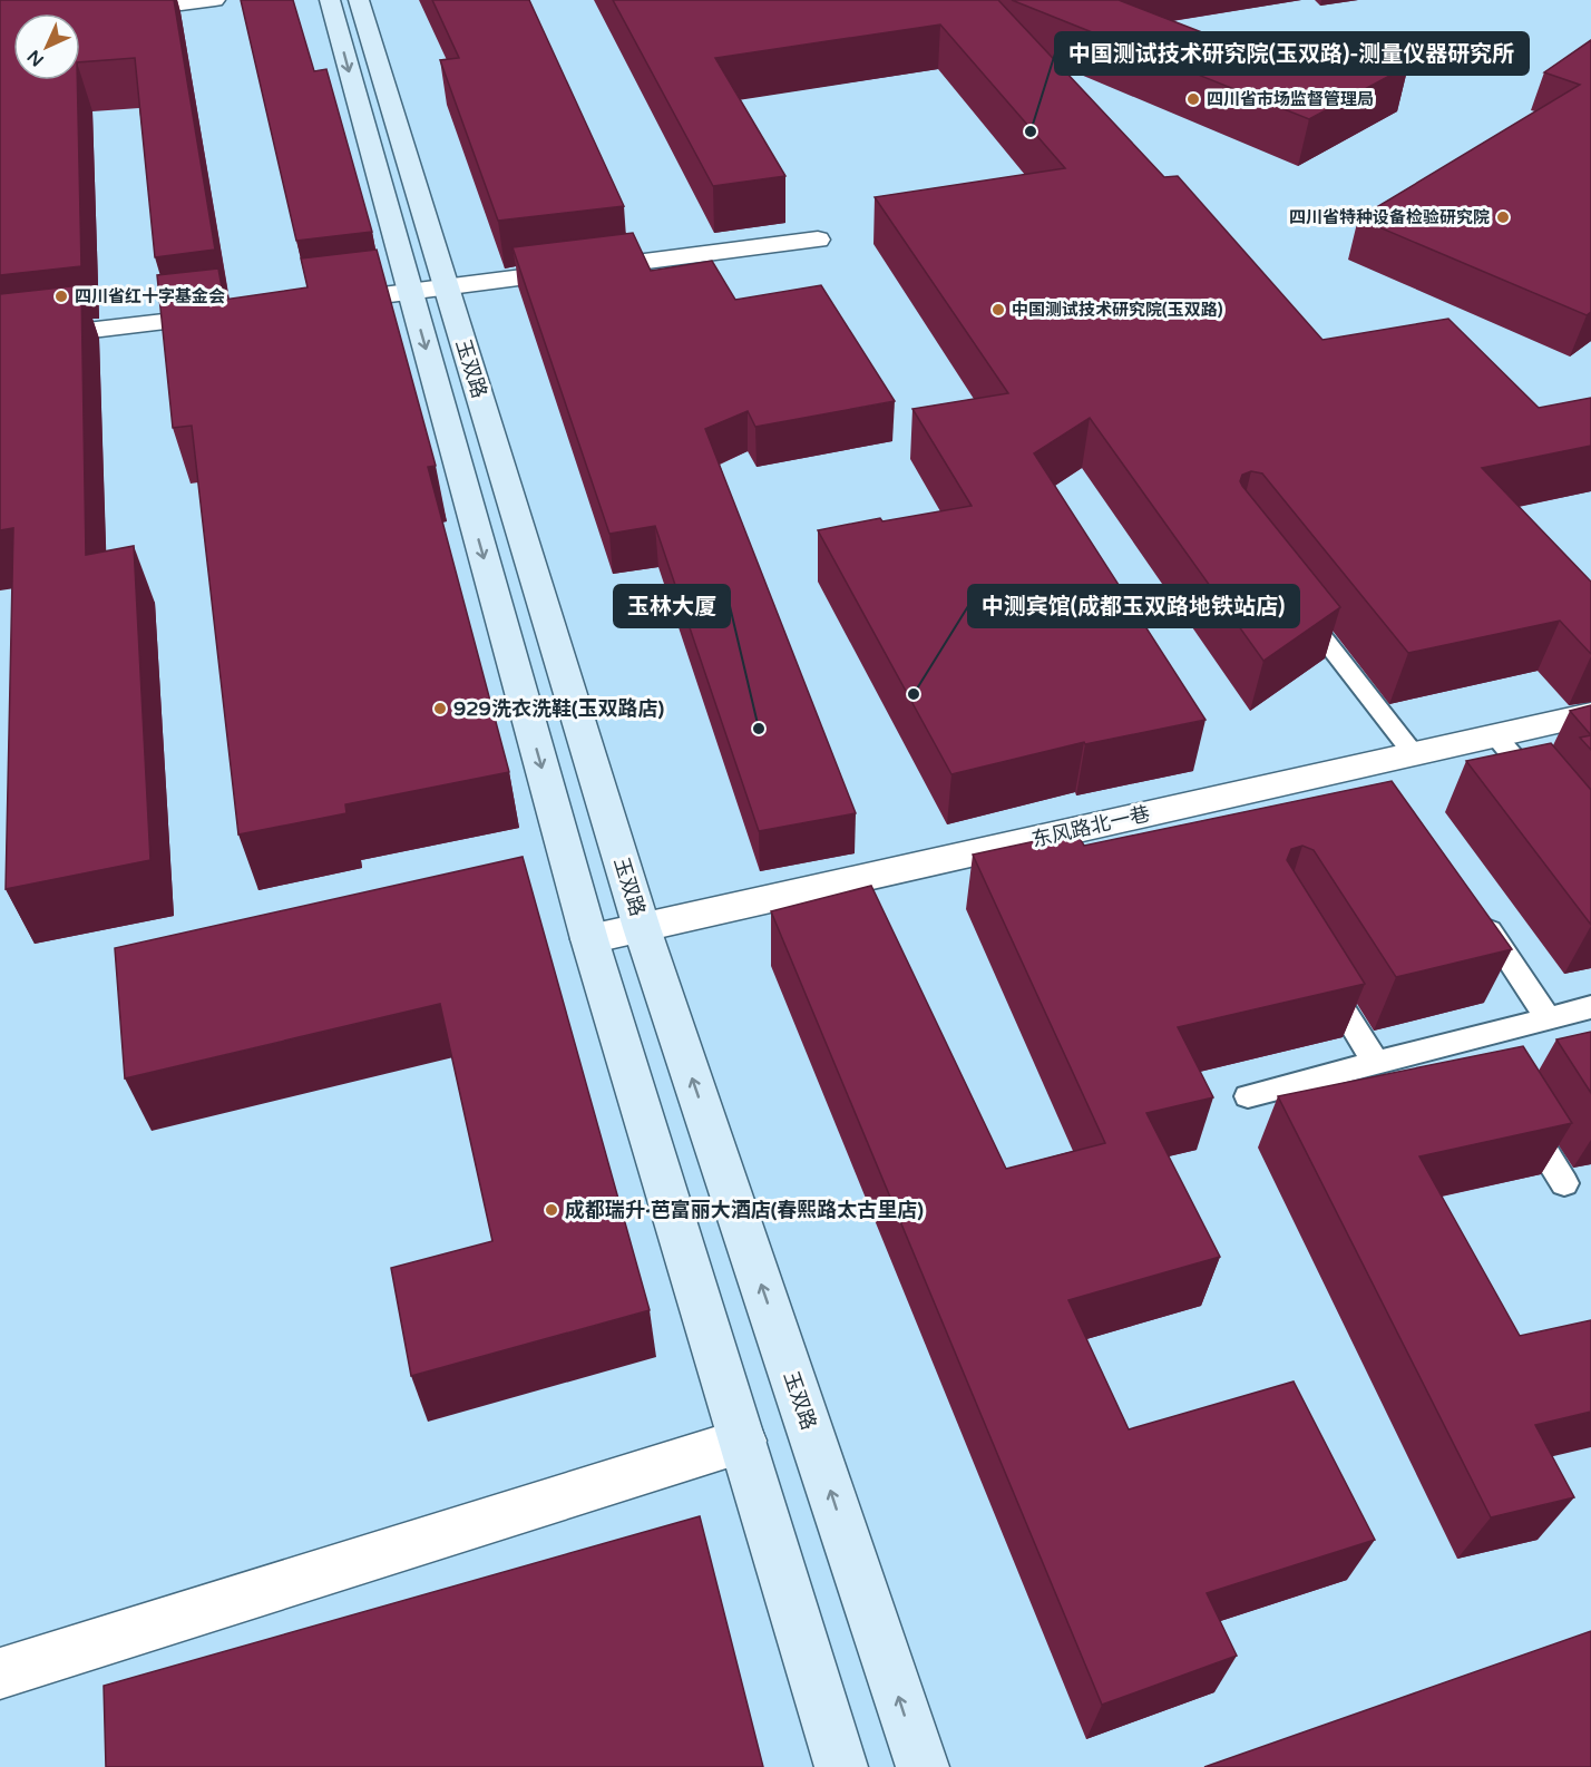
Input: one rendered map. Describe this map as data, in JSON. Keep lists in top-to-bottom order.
{
  "streets": {
    "main road": ["玉双路"],
    "street": ["东风路北一巷"]
  },
  "crossings": [
    ["玉双路", "东风路北一巷"]
  ],
  "places": [
    "四川省市场监督管理局",
    "中国测试技术研究院(玉双路)-测量仪器研究所",
    "四川省特种设备检验研究院",
    "四川省红十字基金会",
    "中国测试技术研究院(玉双路)",
    "中测宾馆(成都玉双路地铁站店)",
    "929洗衣洗鞋(玉双路店)",
    "玉林大厦",
    "成都瑞升·芭富丽大酒店(春熙路太古里店)"
  ],
  "north": "bottom left"
}
